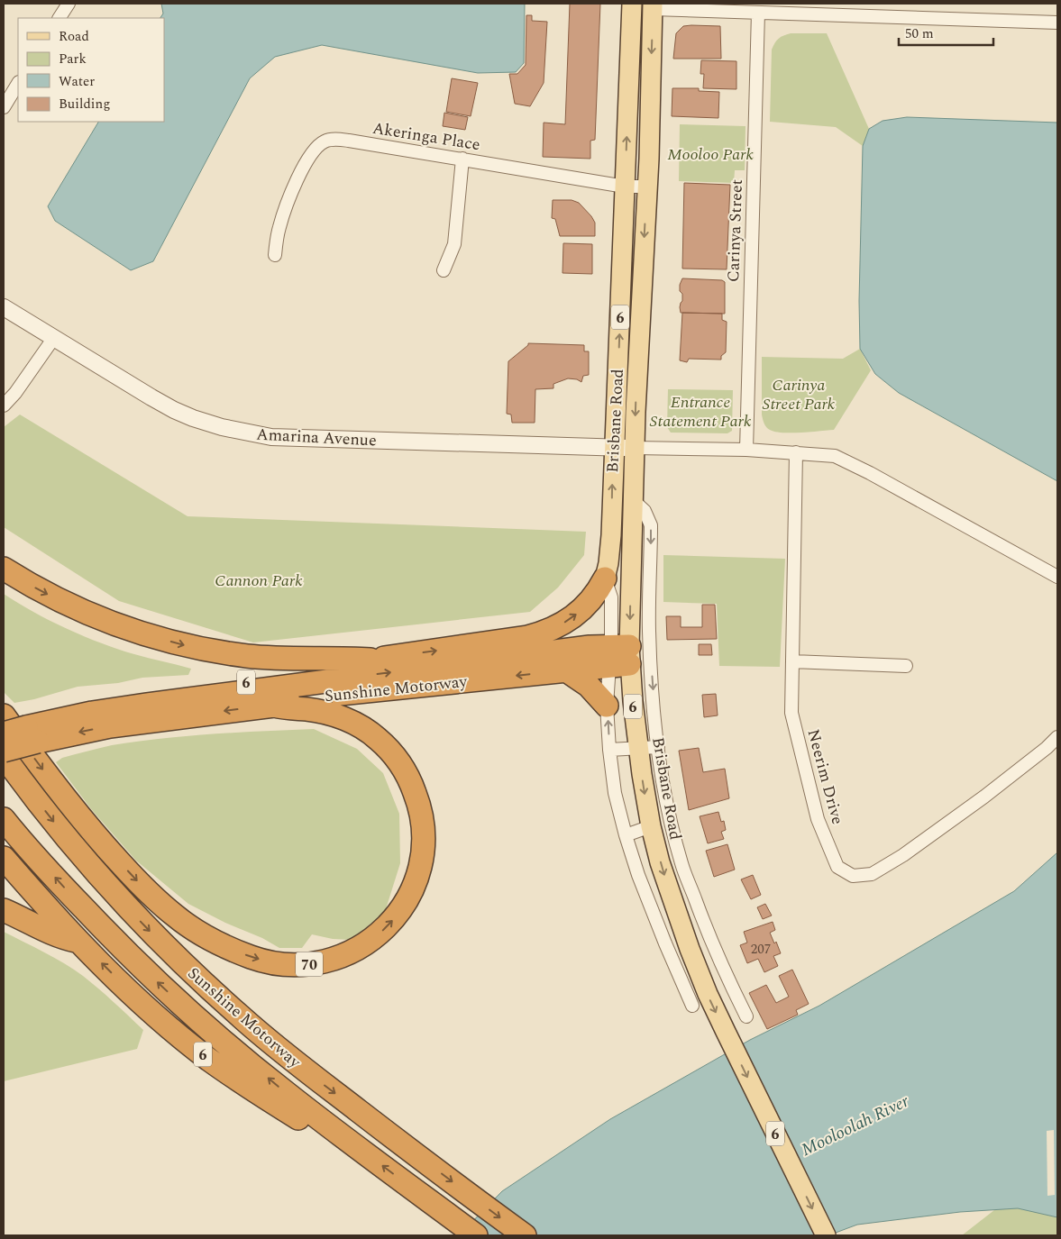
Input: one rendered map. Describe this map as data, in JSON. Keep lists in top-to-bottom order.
{
  "streets": {
    "highway": ["6", "Sunshine Motorway", "70"],
    "main road": ["Brisbane Road"],
    "street": [
      "Akeringa Place",
      "Carinya Street",
      "Amarina Avenue",
      "Neerim Drive"
    ]
  },
  "crossings": [
    ["Akeringa Place", "Brisbane Road"],
    ["6", "Brisbane Road"],
    ["6", "Sunshine Motorway"],
    ["Brisbane Road", "Amarina Avenue"],
    ["Brisbane Road", "Sunshine Motorway"],
    ["Sunshine Motorway", "70"]
  ],
  "water": ["Mooloolah River"],
  "parks": [
    "Mooloo Park",
    "Carinya Street Park",
    "Entrance Statement Park",
    "Cannon Park"
  ],
  "house_numbers": ["207"],
  "legend": [
    "Road",
    "Park",
    "Water",
    "Building"
  ],
  "scale_bar": "50 m"
}
